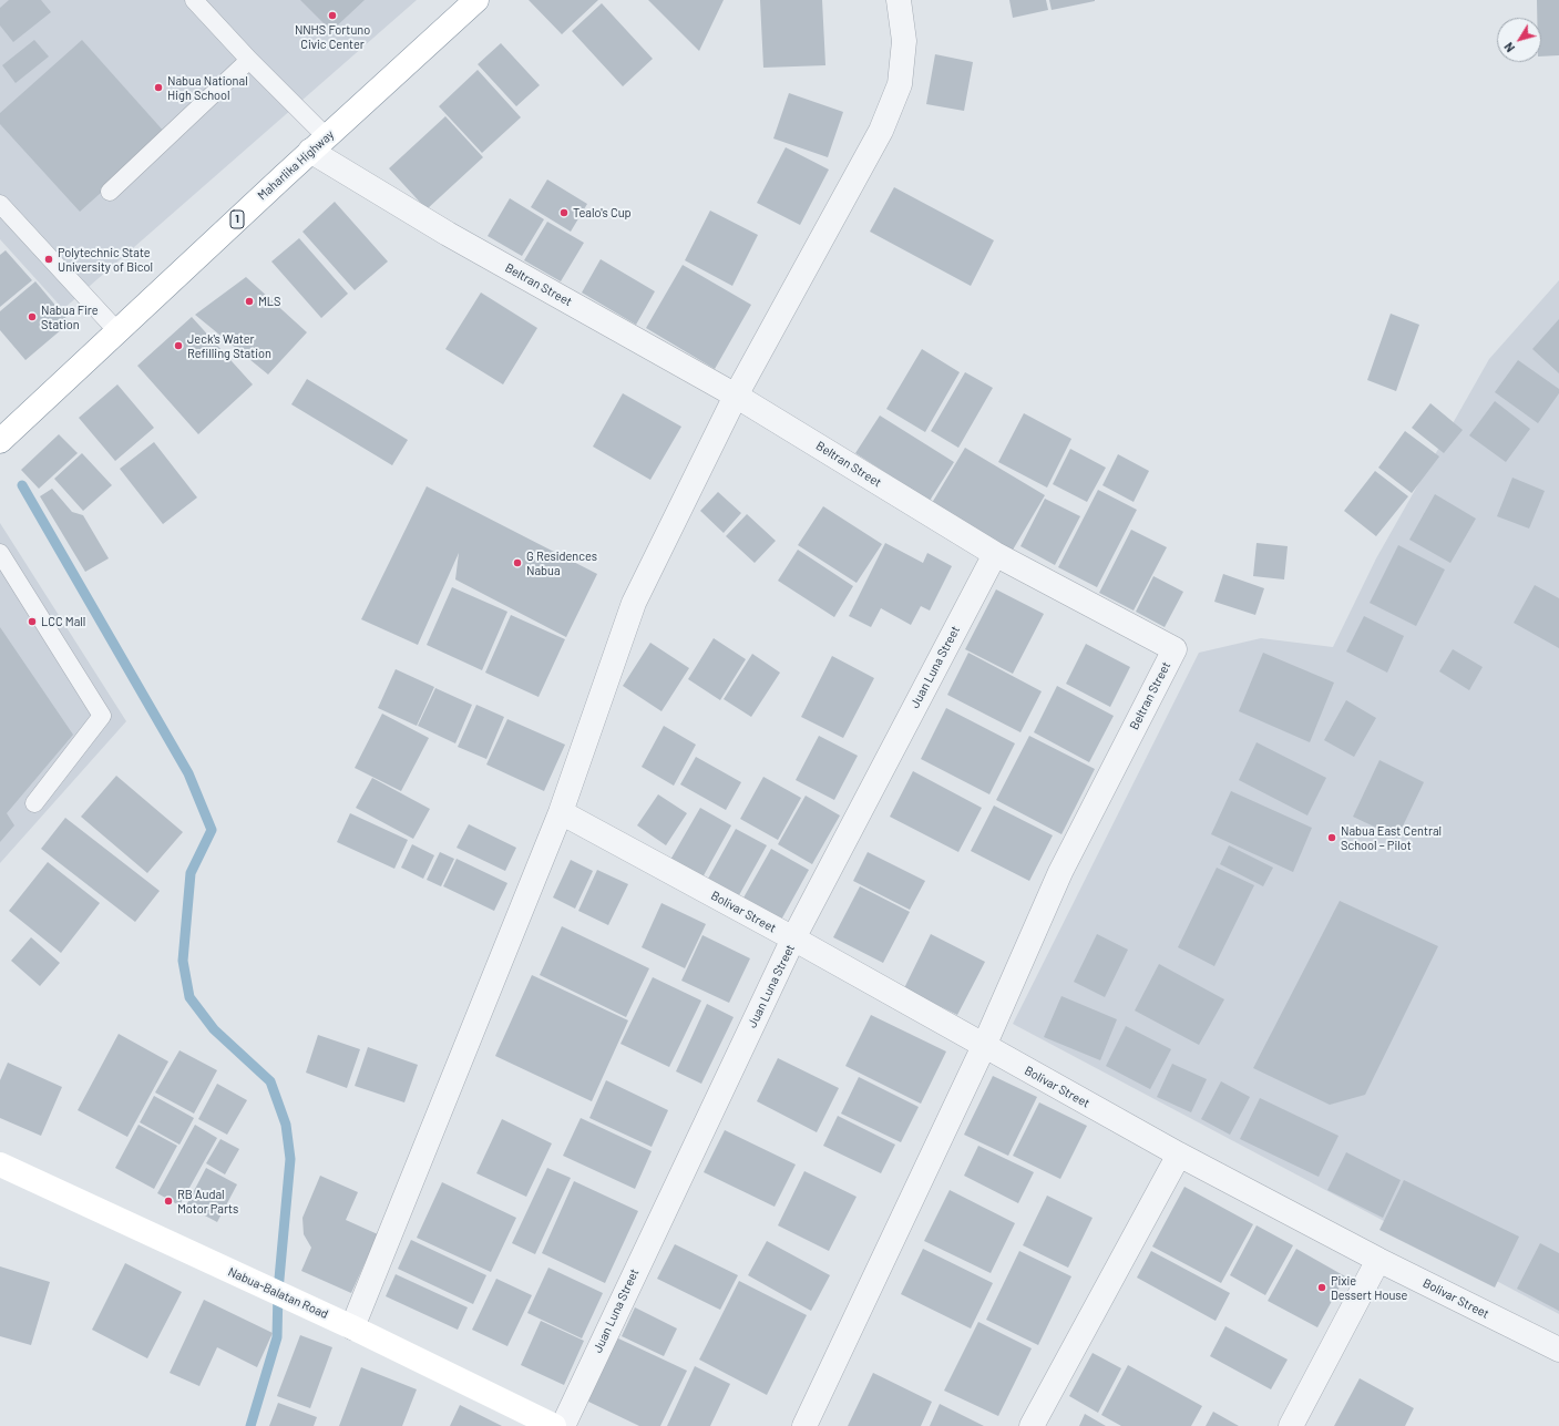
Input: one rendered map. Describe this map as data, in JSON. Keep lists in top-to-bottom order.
{
  "streets": {
    "main road": ["Maharlika Highway", "1", "Nabua-Balatan Road"],
    "street": ["Beltran Street", "Juan Luna Street", "Bolivar Street"]
  },
  "crossings": [
    ["Maharlika Highway", "Beltran Street"],
    ["Beltran Street", "Juan Luna Street"],
    ["Beltran Street", "Bolivar Street"],
    ["Juan Luna Street", "Bolivar Street"]
  ],
  "places": [
    "NNHS Fortuno Civic Center",
    "Nabua National High School",
    "Tealo's Cup",
    "Polytechnic State University of Bicol",
    "MLS",
    "Nabua Fire Station",
    "Jeck's Water Refilling Station",
    "G Residences Nabua",
    "LCC Mall",
    "Nabua East Central School – Pilot",
    "RB Audal Motor Parts",
    "Pixie Dessert House"
  ],
  "north": "bottom left"
}
